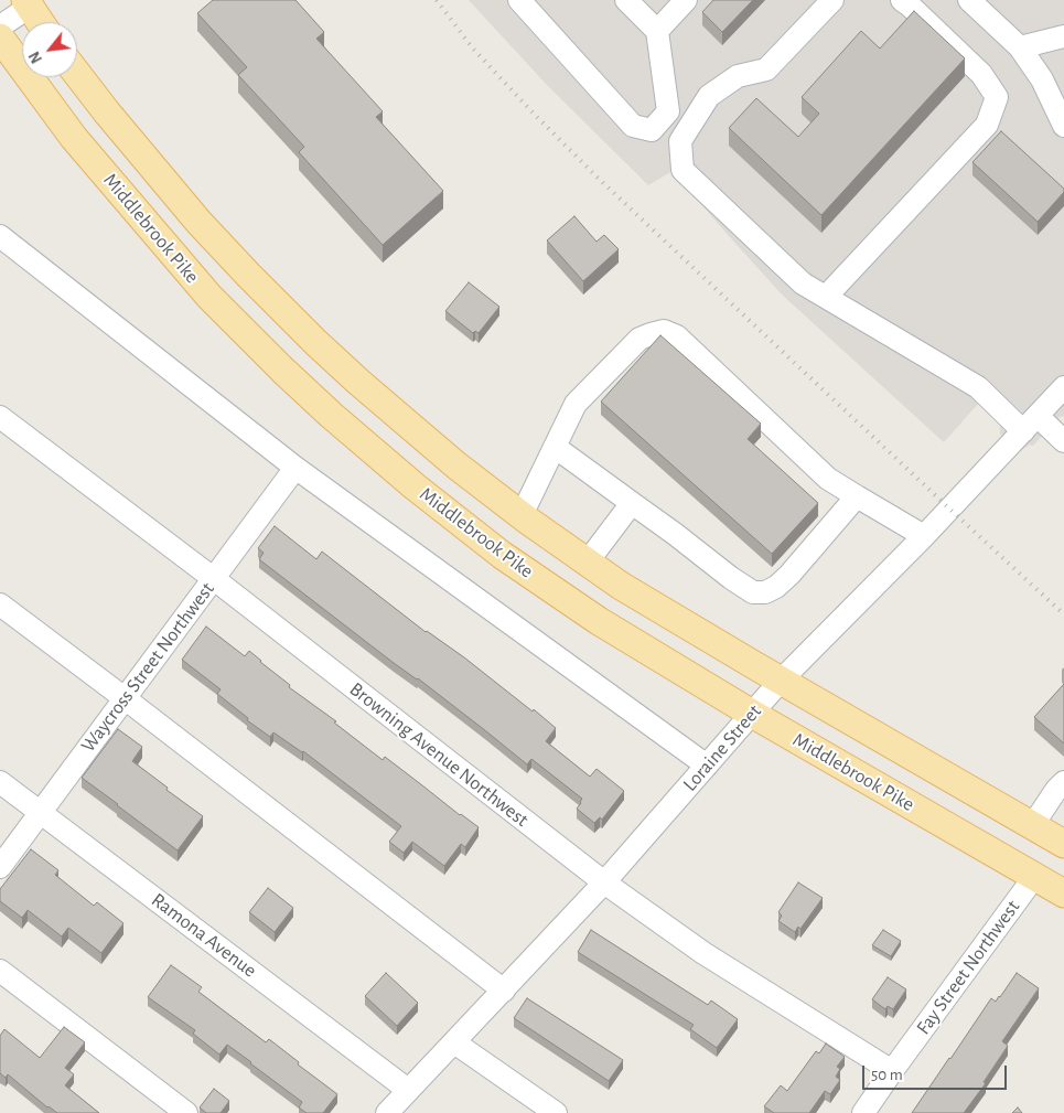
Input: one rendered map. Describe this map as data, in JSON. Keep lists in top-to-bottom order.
{
  "streets": {
    "main road": ["Middlebrook Pike"],
    "street": [
      "Waycross Street Northwest",
      "Loraine Street",
      "Browning Avenue Northwest",
      "Ramona Avenue",
      "Fay Street Northwest"
    ]
  },
  "crossings": [
    ["Middlebrook Pike", "Loraine Street"],
    ["Middlebrook Pike", "Fay Street Northwest"],
    ["Waycross Street Northwest", "Browning Avenue Northwest"],
    ["Waycross Street Northwest", "Ramona Avenue"],
    ["Loraine Street", "Browning Avenue Northwest"],
    ["Loraine Street", "Ramona Avenue"],
    ["Browning Avenue Northwest", "Fay Street Northwest"]
  ],
  "scale_bar": "50 m",
  "north": "bottom left"
}
